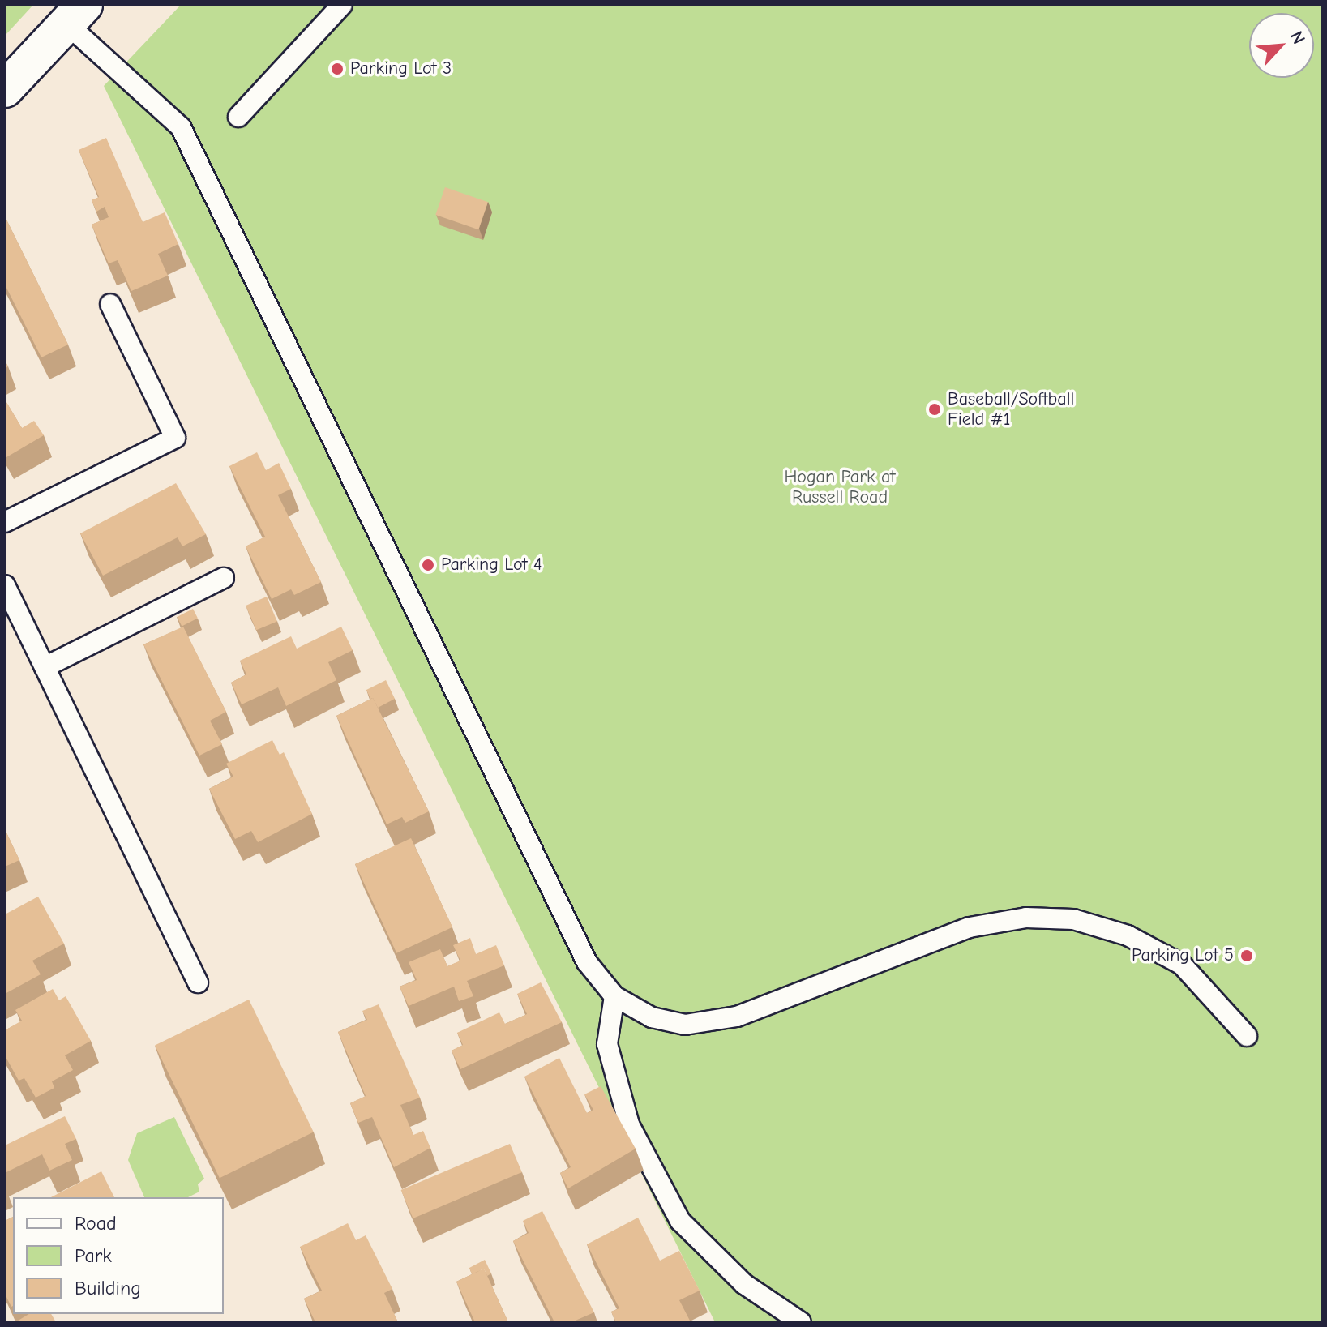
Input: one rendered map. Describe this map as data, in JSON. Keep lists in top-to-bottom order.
{
  "parks": ["Hogan Park at Russell Road"],
  "places": [
    "Parking Lot 3",
    "Baseball/Softball Field #1",
    "Parking Lot 4",
    "Parking Lot 5"
  ],
  "legend": ["Road", "Park", "Building"],
  "north": "top right"
}
